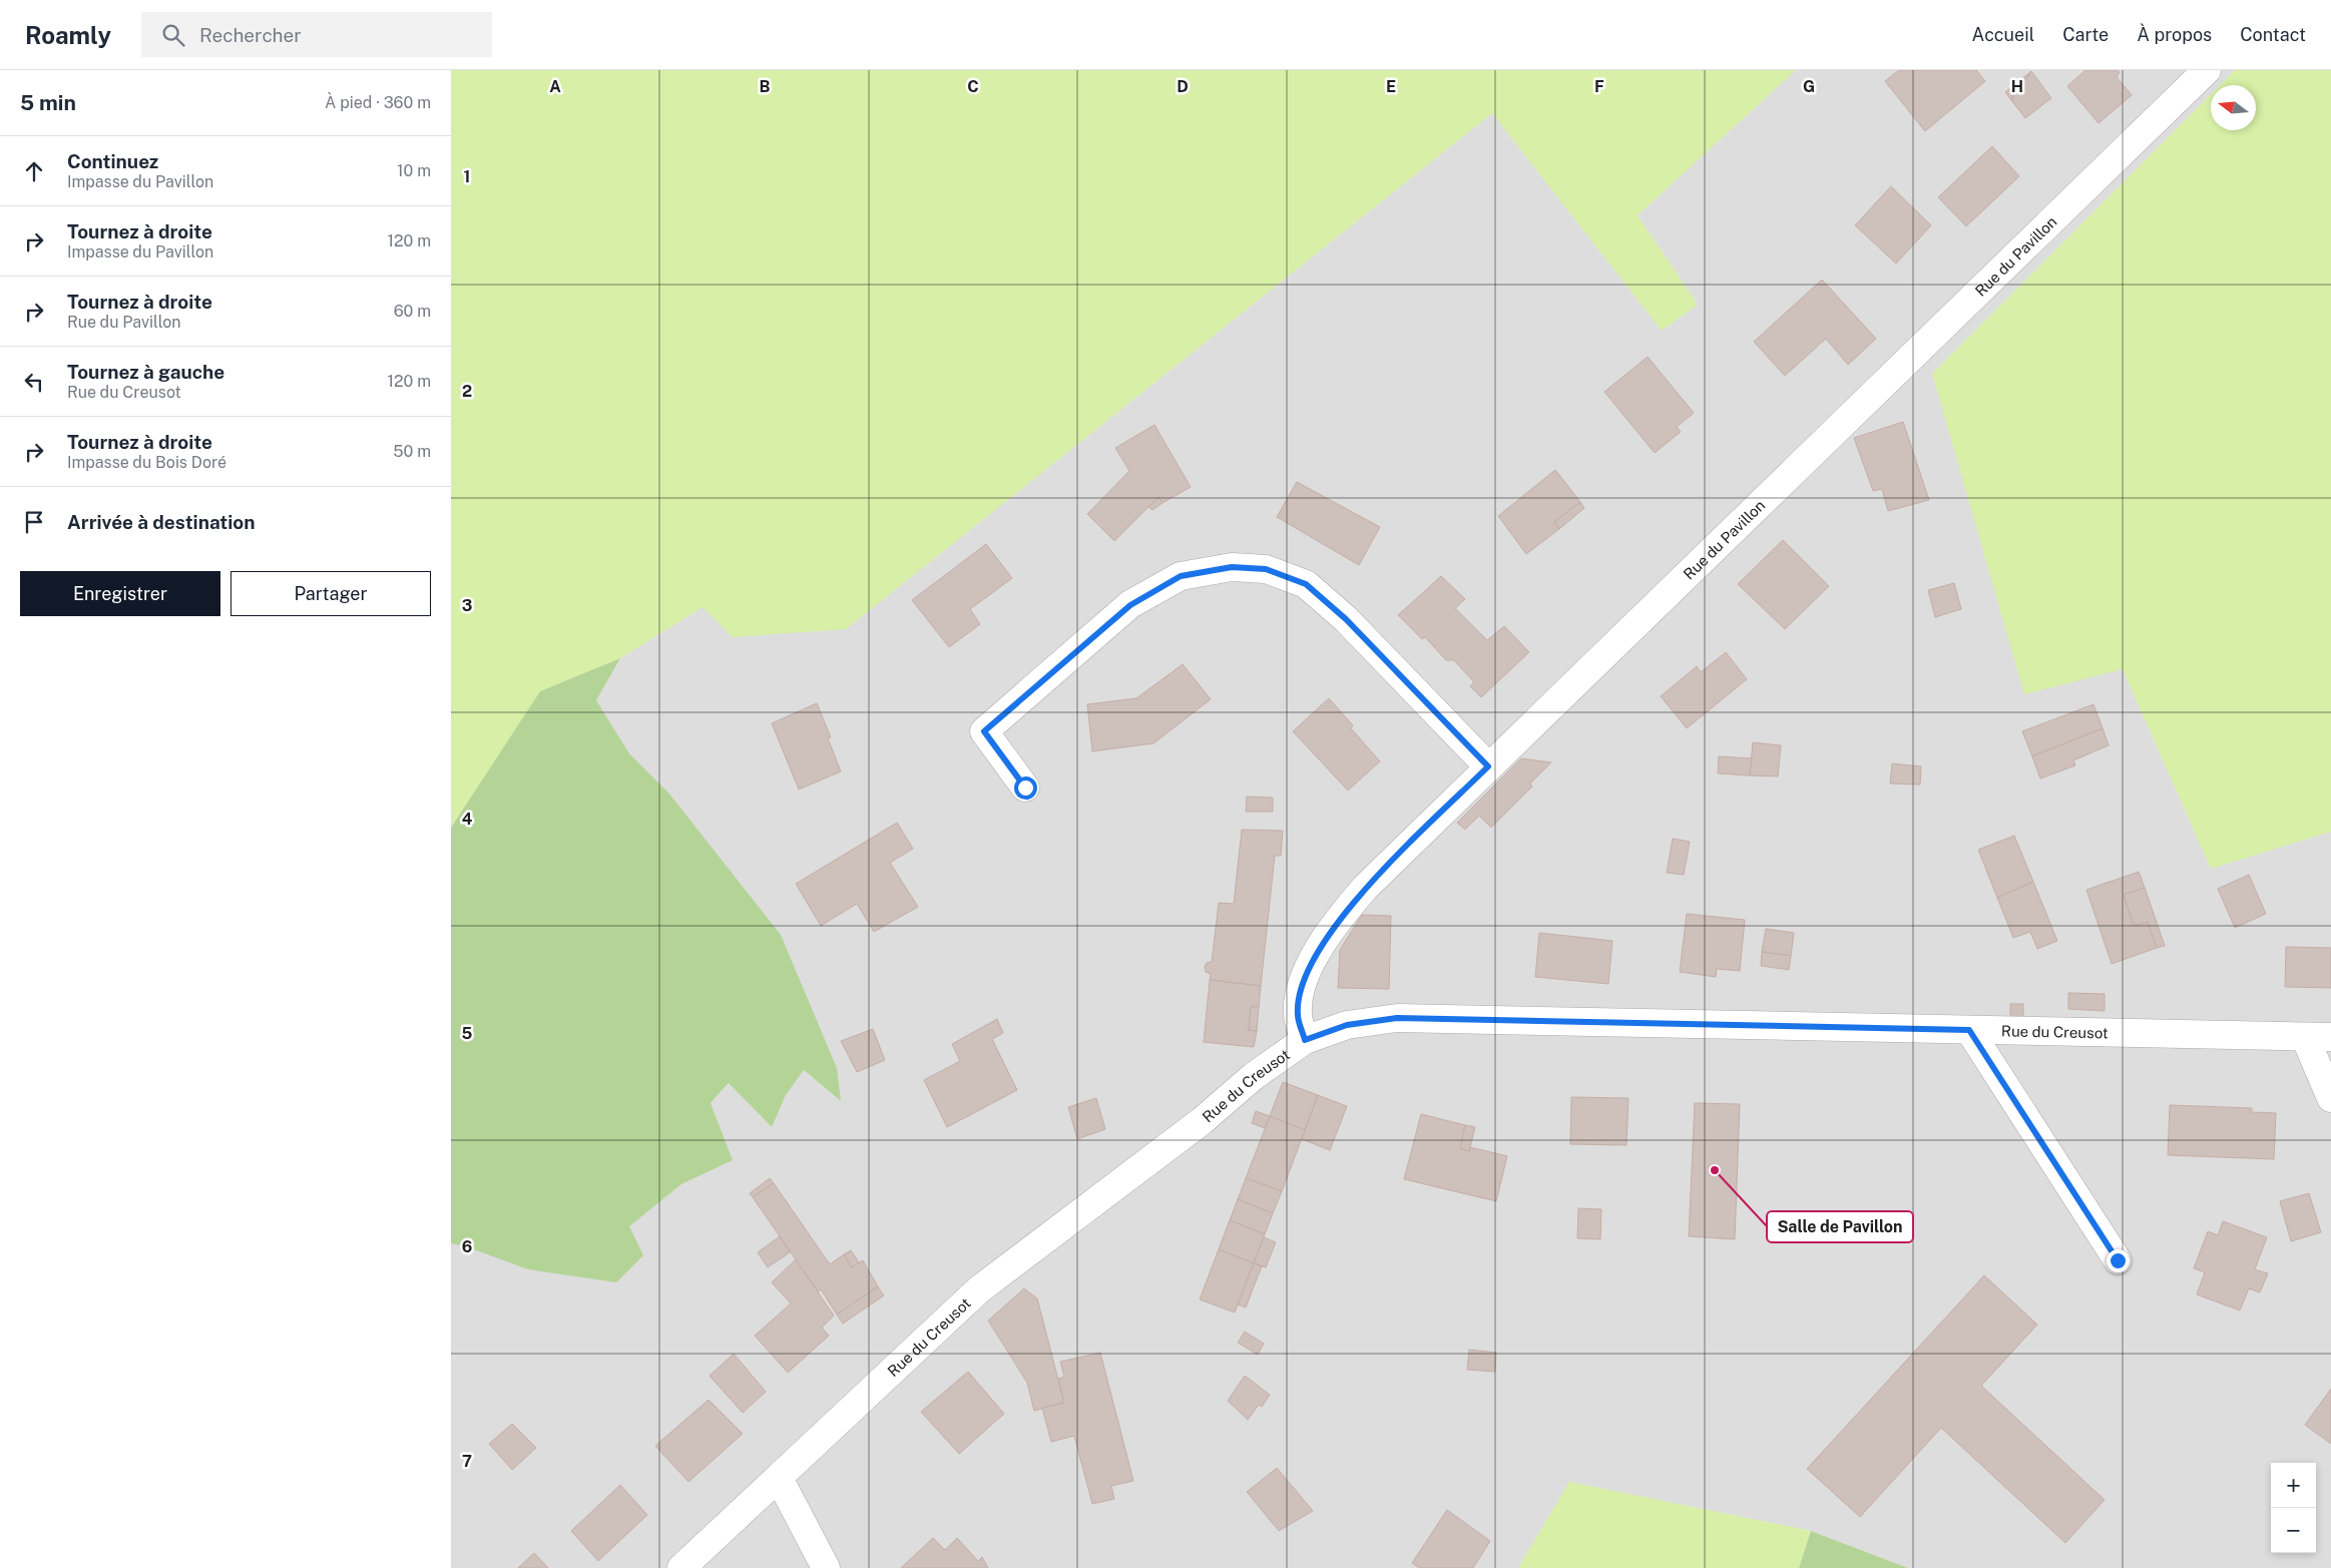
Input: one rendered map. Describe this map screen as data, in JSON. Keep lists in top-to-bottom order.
{
  "streets": {
    "street": ["Rue du Pavillon", "Rue du Creusot"]
  },
  "crossings": [
    ["Rue du Pavillon", "Rue du Creusot"]
  ],
  "places": ["Salle de Pavillon"],
  "north": "left",
  "page": {
    "header": "Roamly",
    "search": "Rechercher",
    "nav": [
      "Accueil",
      "Carte",
      "À propos",
      "Contact"
    ],
    "heading": ["5 min", "À pied · 360 m"],
    "list": [
      ["Continuez", "Impasse du Pavillon", "10 m"],
      ["Tournez à droite", "Impasse du Pavillon", "120 m"],
      ["Tournez à droite", "Rue du Pavillon", "60 m"],
      ["Tournez à gauche", "Rue du Creusot", "120 m"],
      ["Tournez à droite", "Impasse du Bois Doré", "50 m"],
      "Arrivée à destination"
    ],
    "buttons": ["Enregistrer", "Partager"],
    "map_buttons": ["+", "−"]
  },
  "grid": {
    "columns": [
      "A",
      "B",
      "C",
      "D",
      "E",
      "F",
      "G",
      "H"
    ],
    "rows": [
      "1",
      "2",
      "3",
      "4",
      "5",
      "6",
      "7"
    ]
  }
}
